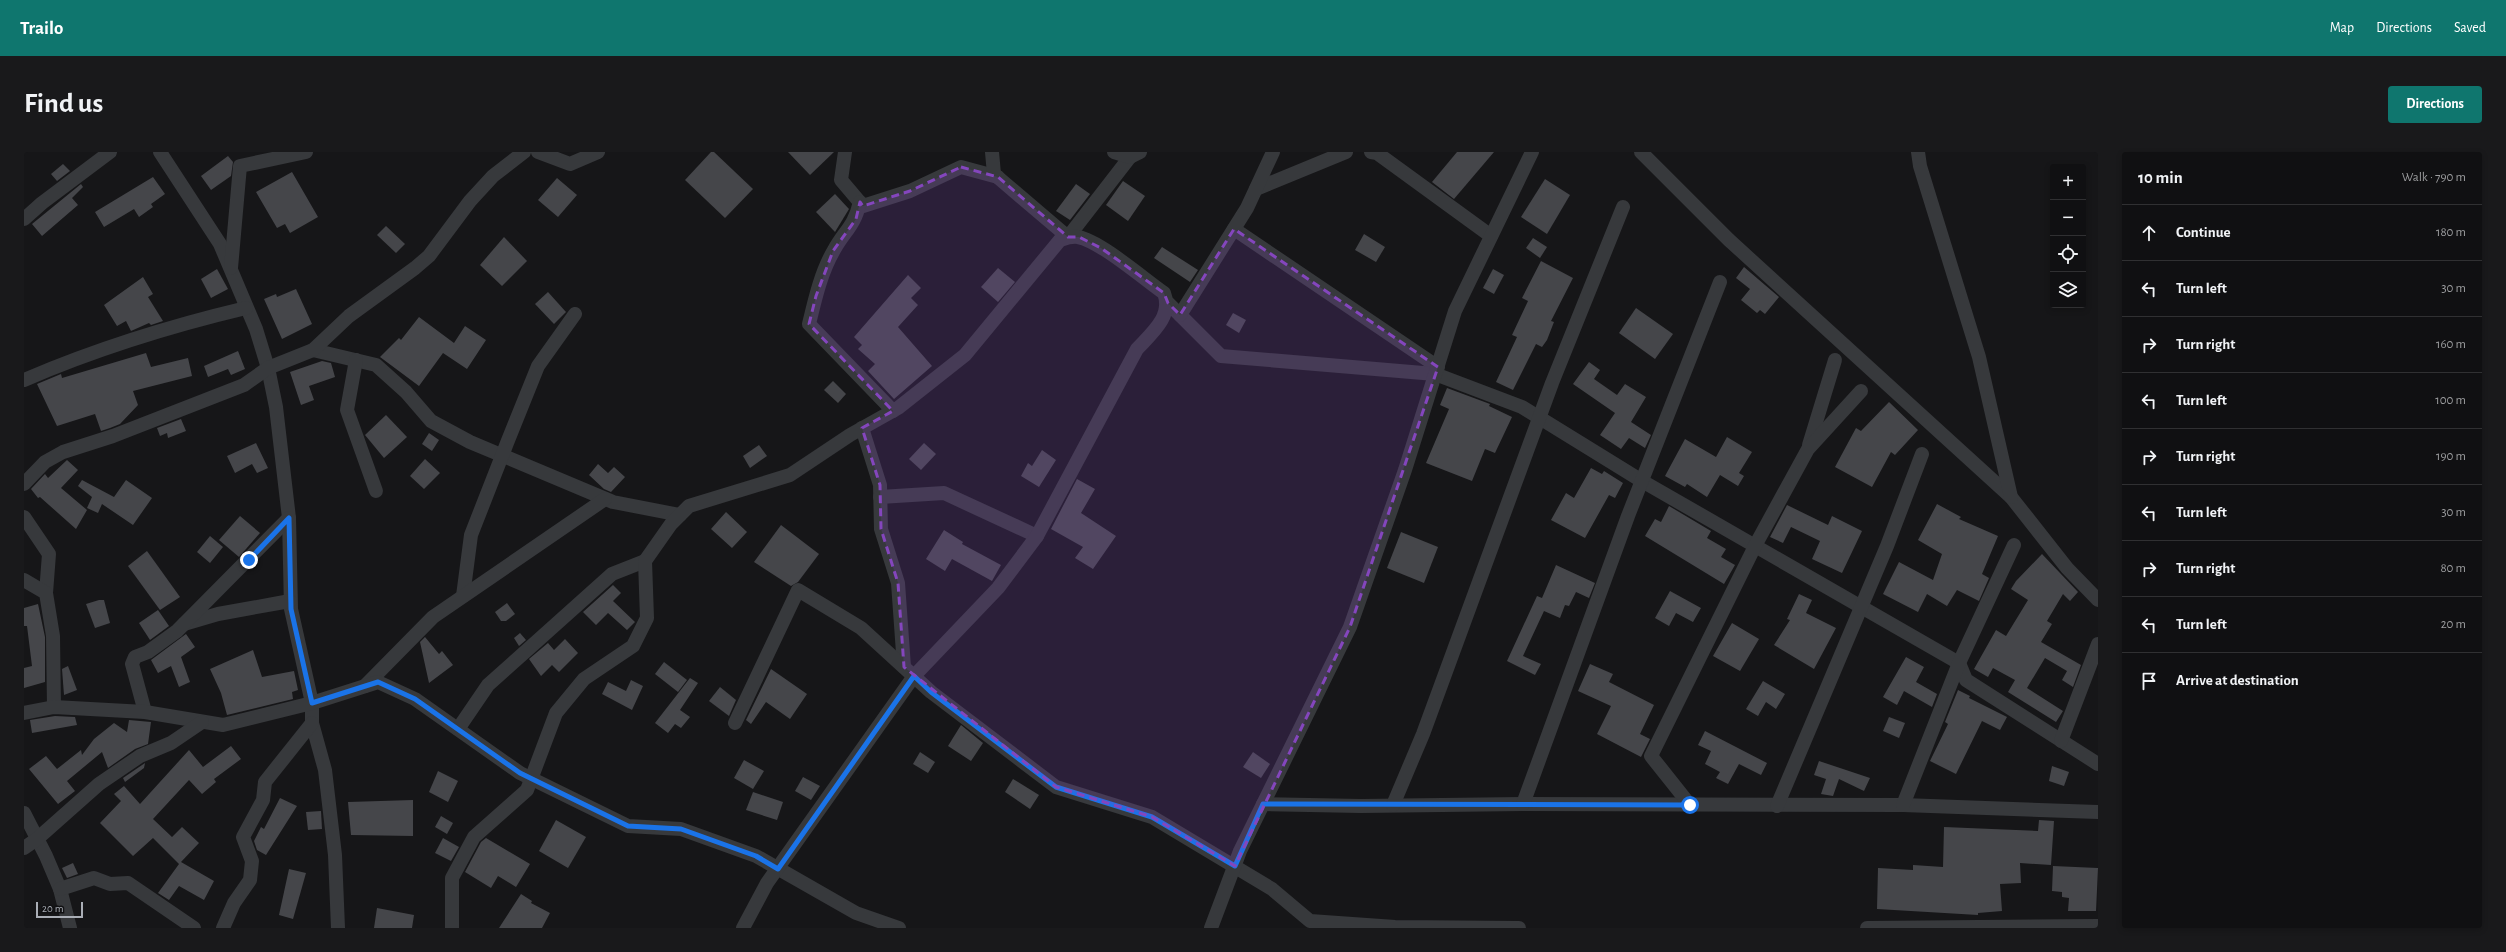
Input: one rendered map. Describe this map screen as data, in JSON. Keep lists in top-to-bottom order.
{
  "scale_bar": "20 m",
  "page": {
    "header": "Trailo",
    "nav": ["Map", "Directions", "Saved"],
    "buttons": "Directions",
    "title": "Find us",
    "heading": ["10 min", "Walk · 790 m"],
    "map_buttons": ["+", "−"],
    "list": [
      ["Continue", "180 m"],
      ["Turn left", "30 m"],
      ["Turn right", "160 m"],
      ["Turn left", "100 m"],
      ["Turn right", "190 m"],
      ["Turn left", "30 m"],
      ["Turn right", "80 m"],
      ["Turn left", "20 m"],
      "Arrive at destination"
    ],
    "scale": "20 m"
  }
}
